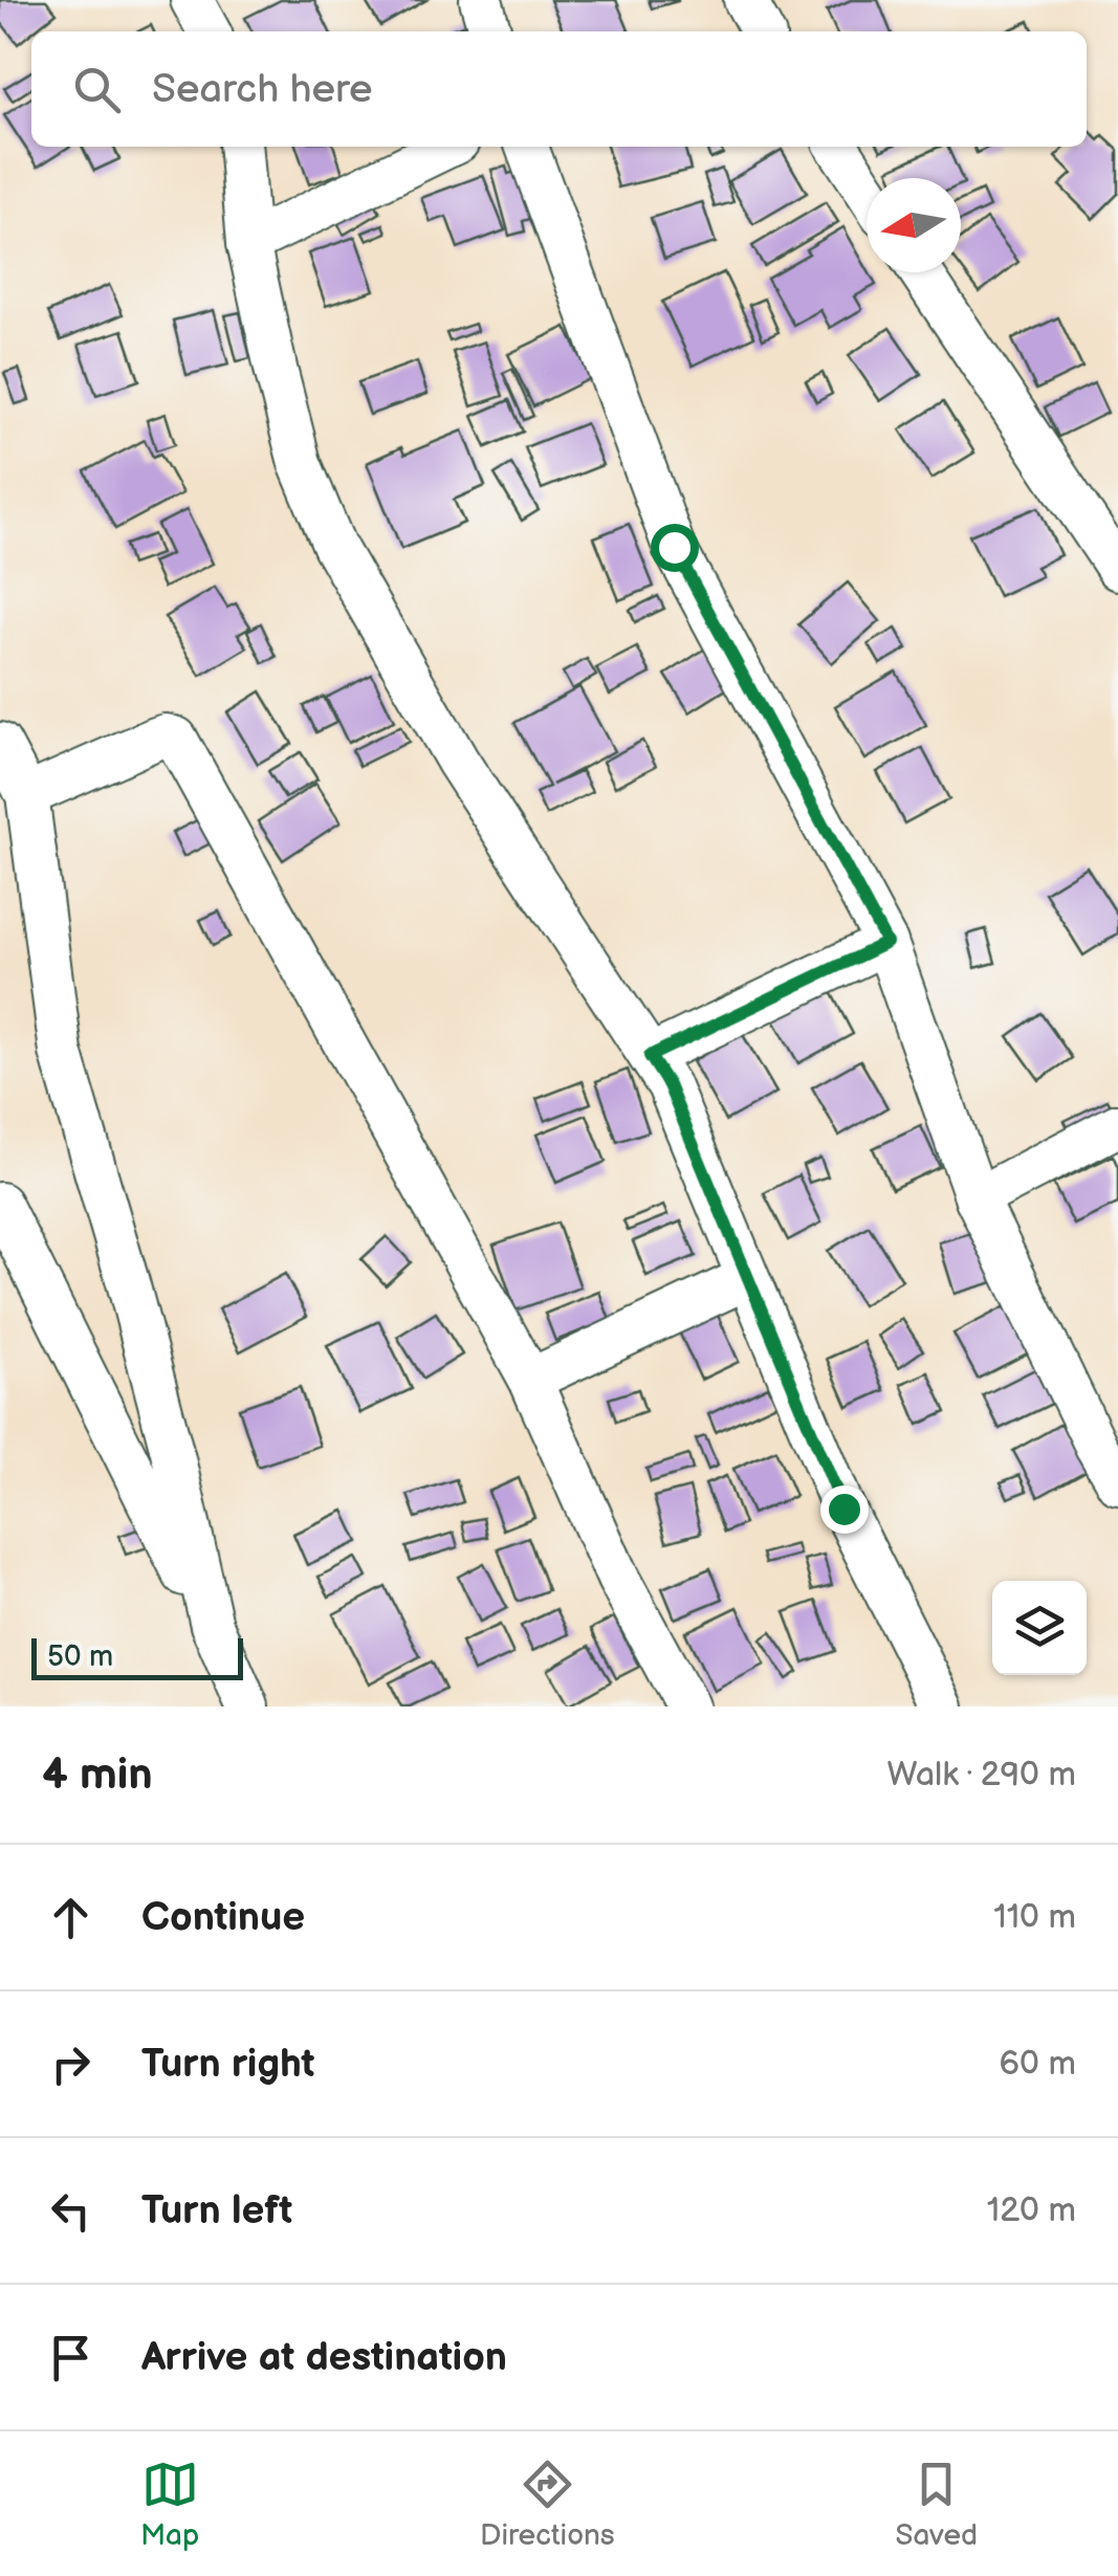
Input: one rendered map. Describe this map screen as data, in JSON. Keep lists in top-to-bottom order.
{
  "scale_bar": "50 m",
  "north": "left",
  "page": {
    "search": "Search here",
    "scale": "50 m",
    "heading": ["4 min", "Walk · 290 m"],
    "list": [
      ["Continue", "110 m"],
      ["Turn right", "60 m"],
      ["Turn left", "120 m"],
      "Arrive at destination"
    ],
    "nav": ["Map", "Directions", "Saved"]
  }
}
